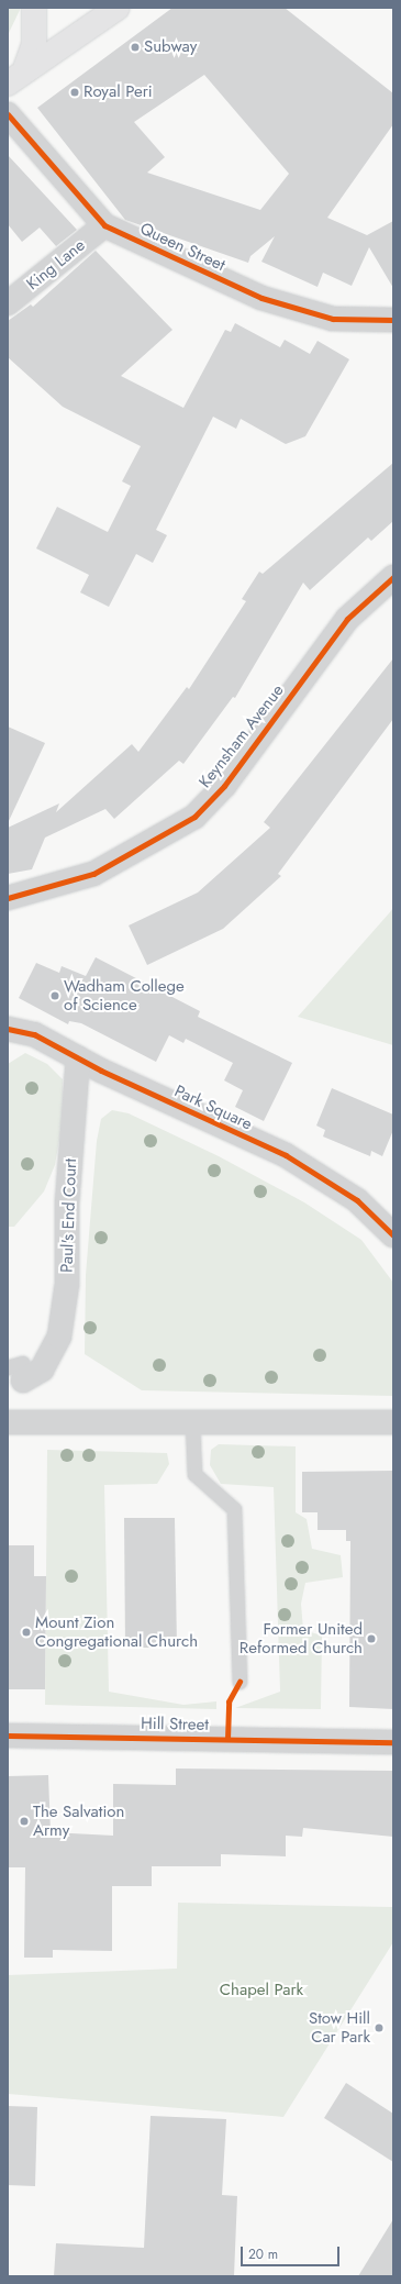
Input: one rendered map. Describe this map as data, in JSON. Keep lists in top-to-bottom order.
{
  "streets": {
    "street": [
      "Queen Street",
      "King Lane",
      "Keynsham Avenue",
      "Park Square",
      "Paul's End Court",
      "Hill Street"
    ]
  },
  "crossings": [
    ["Queen Street", "King Lane"],
    ["Park Square", "Paul's End Court"]
  ],
  "parks": ["Chapel Park"],
  "places": [
    "Subway",
    "Royal Peri",
    "Wadham College of Science",
    "Mount Zion Congregational Church",
    "Former United Reformed Church",
    "The Salvation Army",
    "Stow Hill Car Park"
  ],
  "scale_bar": "20 m"
}
